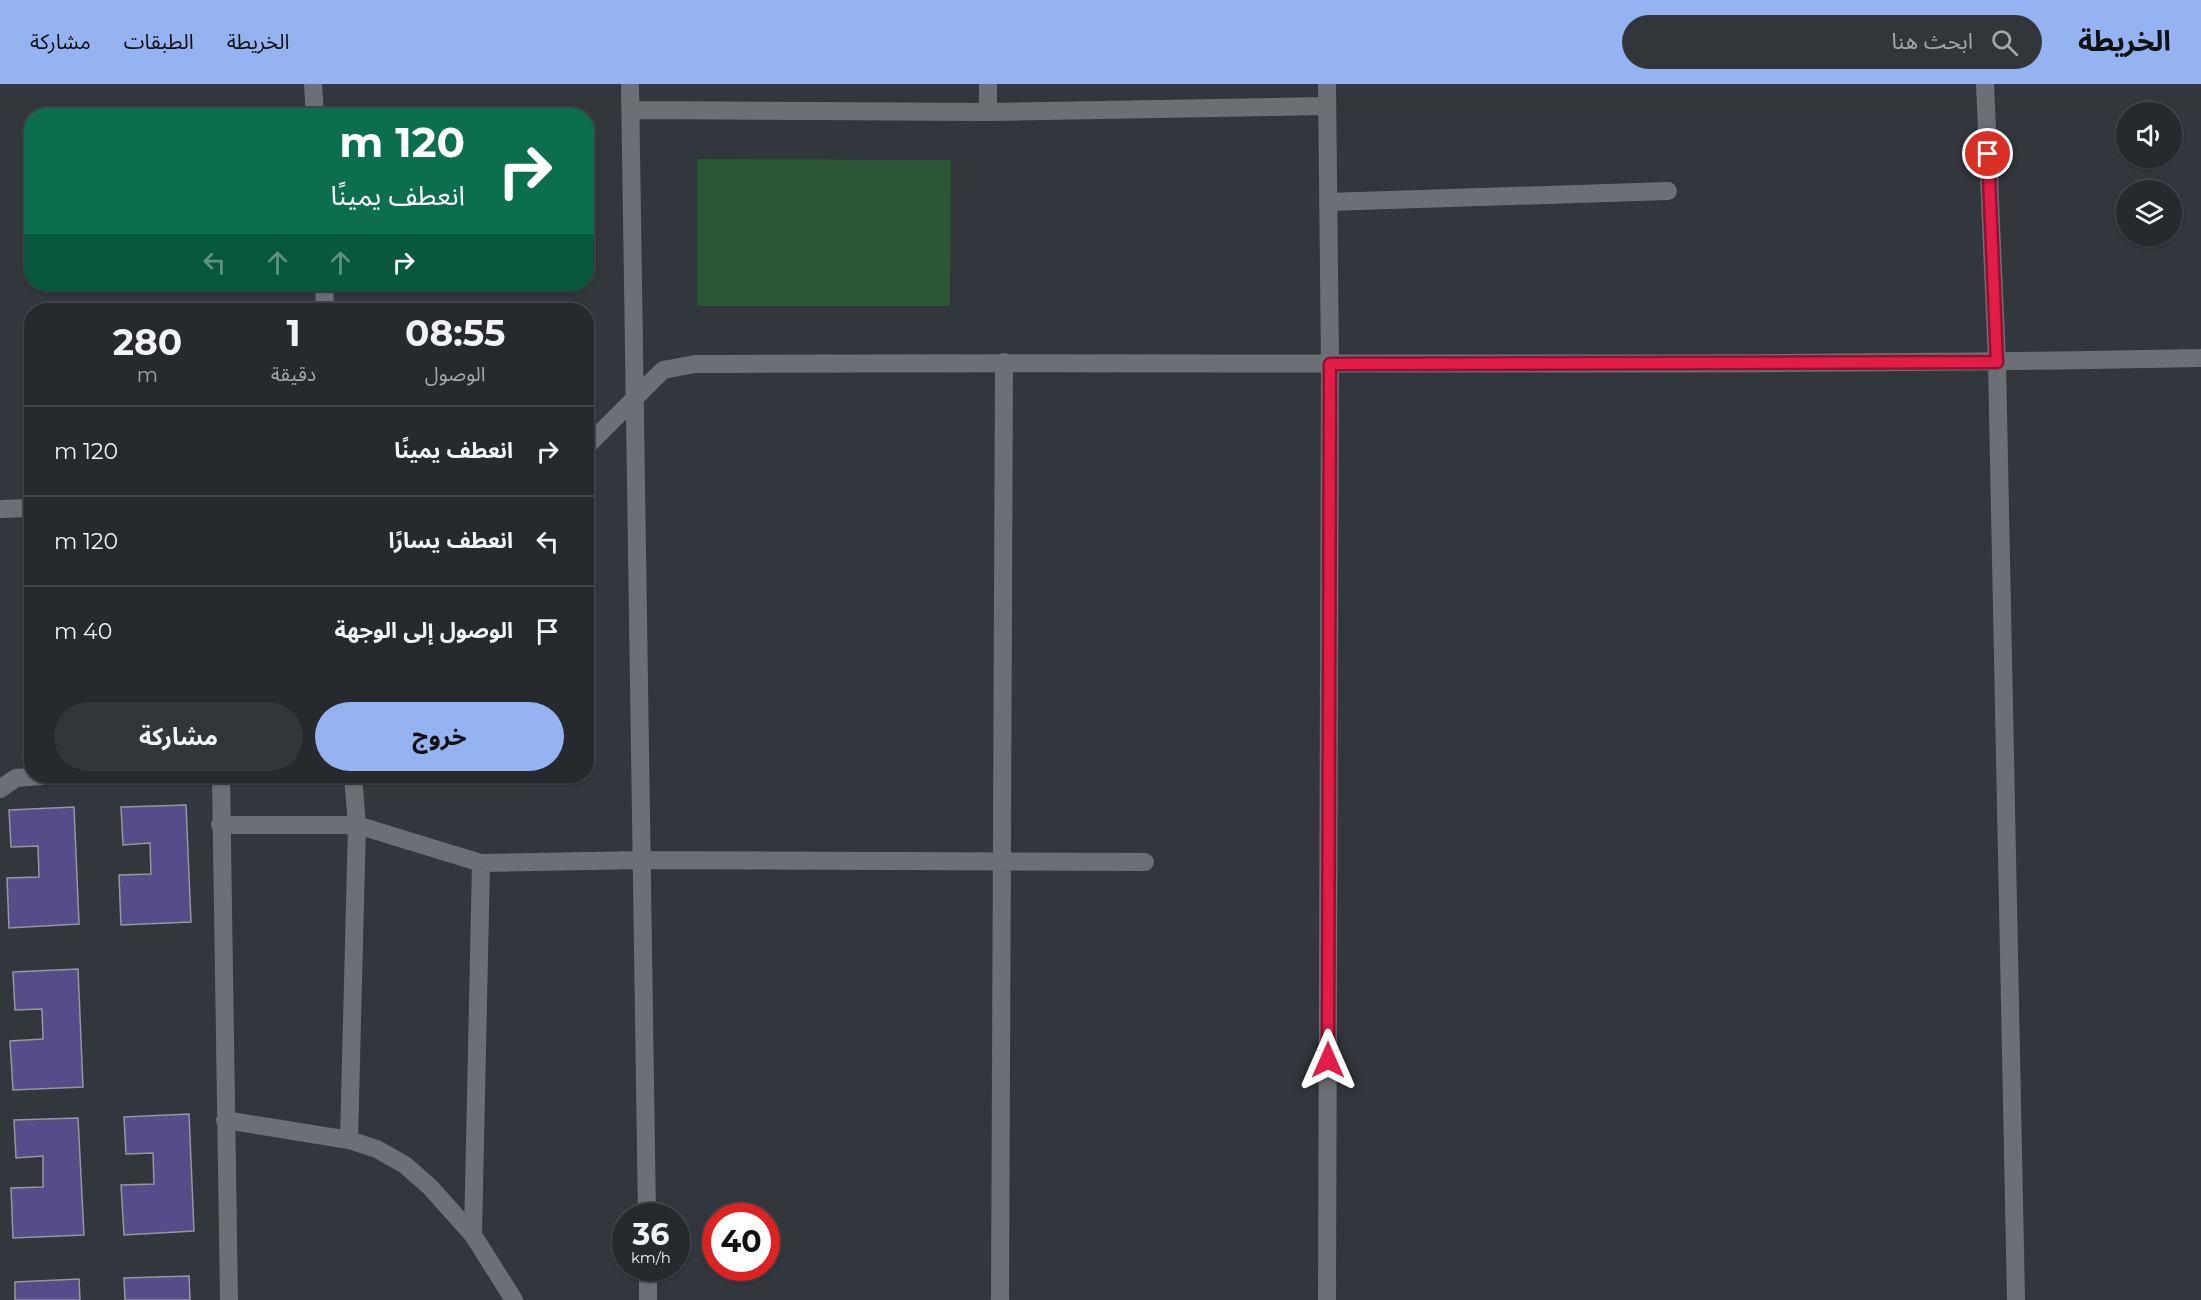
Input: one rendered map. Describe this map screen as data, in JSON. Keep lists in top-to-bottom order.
{
  "page": {
    "header": "الخريطة",
    "search": "ابحث هنا",
    "nav": ["الخريطة", "الطبقات", "مشاركة"],
    "turn": ["120 m", "انعطف يمينًا"],
    "eta": [
      "08:55",
      "الوصول",
      "1",
      "دقيقة",
      "280",
      "m"
    ],
    "list": [
      {
        "name": "انعطف يمينًا",
        "value": "120 m"
      },
      {
        "name": "انعطف يسارًا",
        "value": "120 m"
      },
      {
        "name": "الوصول إلى الوجهة",
        "value": "40 m"
      }
    ],
    "buttons": ["خروج", "مشاركة"],
    "speed": "36 km/h",
    "limit": "40"
  }
}
